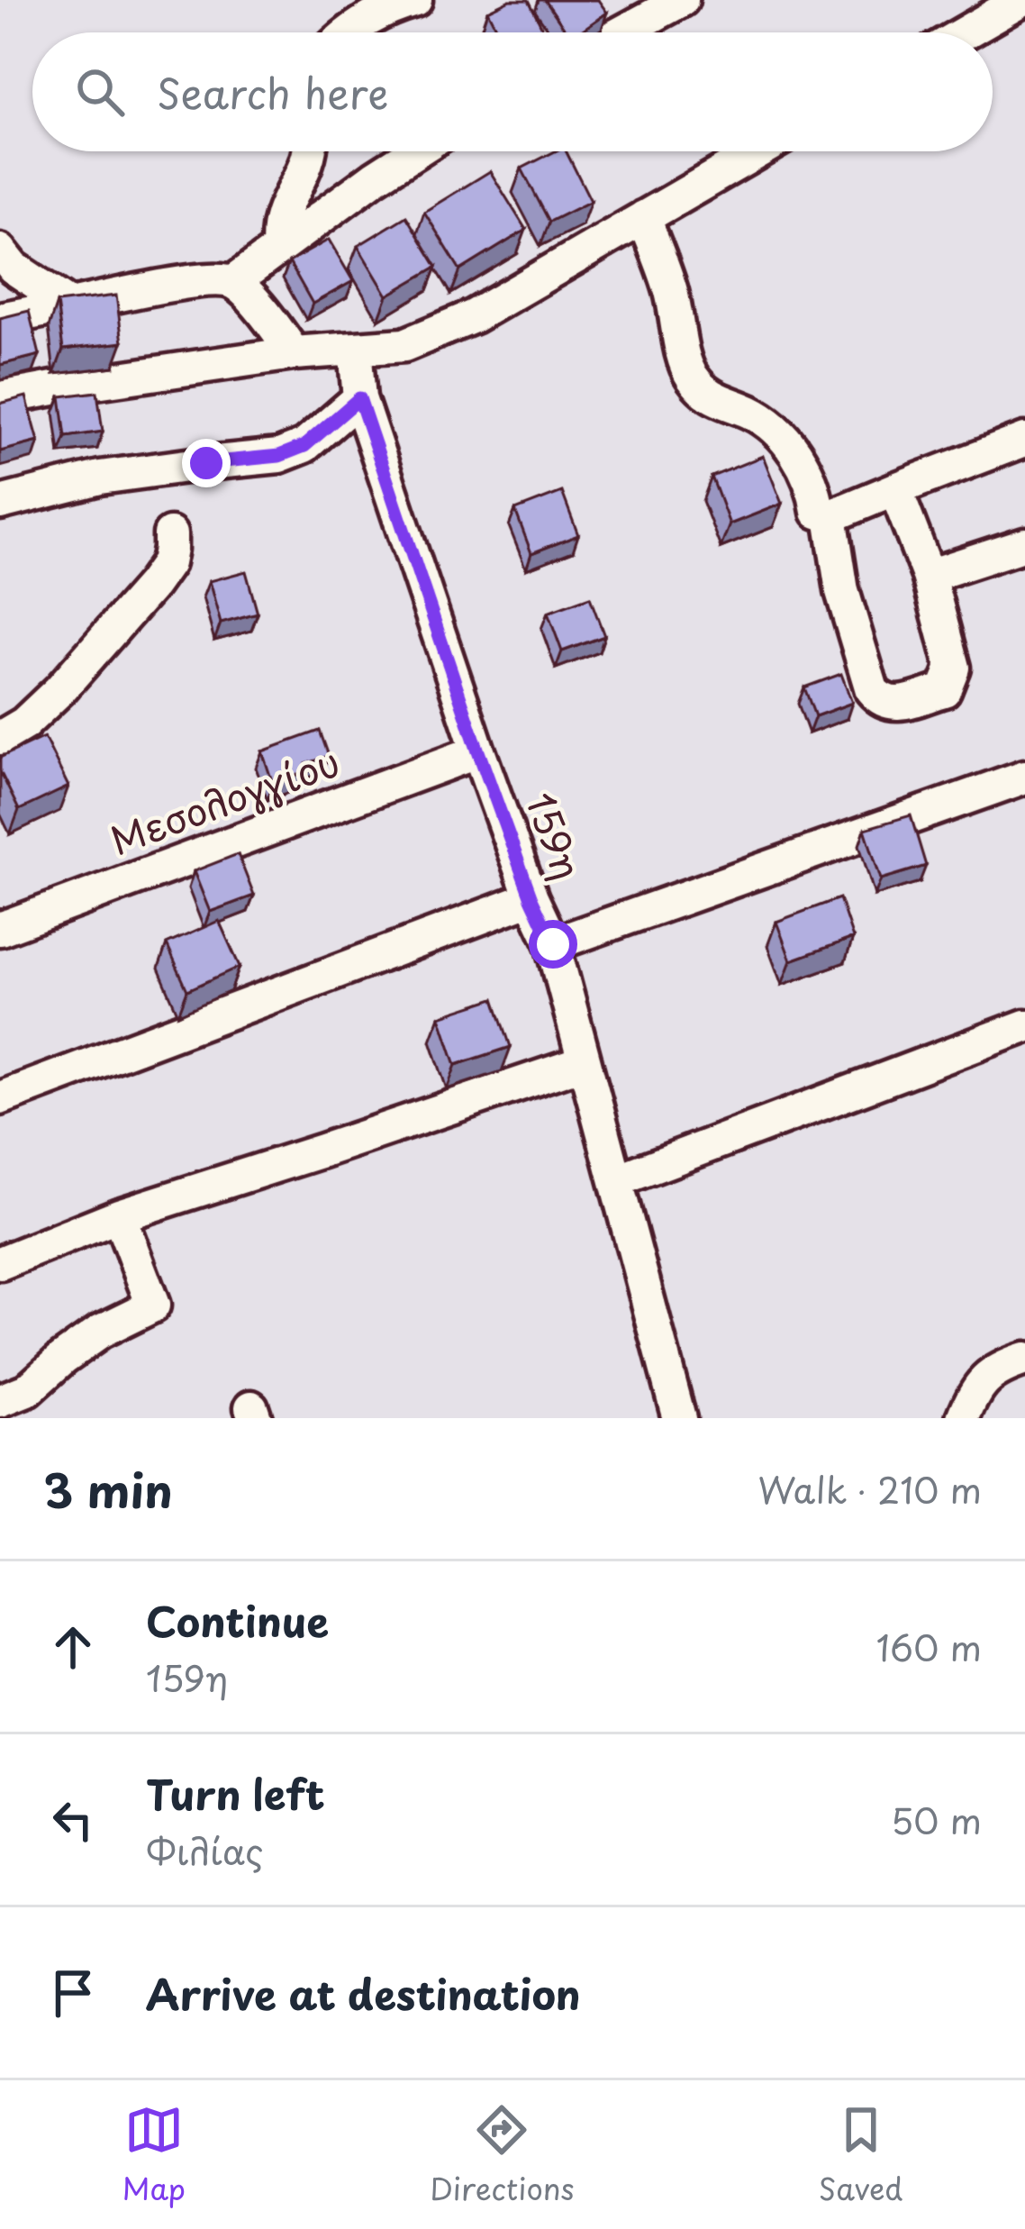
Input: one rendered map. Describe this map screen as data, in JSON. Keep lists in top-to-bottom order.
{
  "streets": {
    "street": ["Μεσολογγίου", "159η"]
  },
  "crossings": [
    ["Μεσολογγίου", "159η"]
  ],
  "page": {
    "search": "Search here",
    "heading": ["3 min", "Walk · 210 m"],
    "list": [
      ["Continue", "159η", "160 m"],
      ["Turn left", "Φιλίας", "50 m"],
      "Arrive at destination"
    ],
    "nav": ["Map", "Directions", "Saved"]
  }
}
